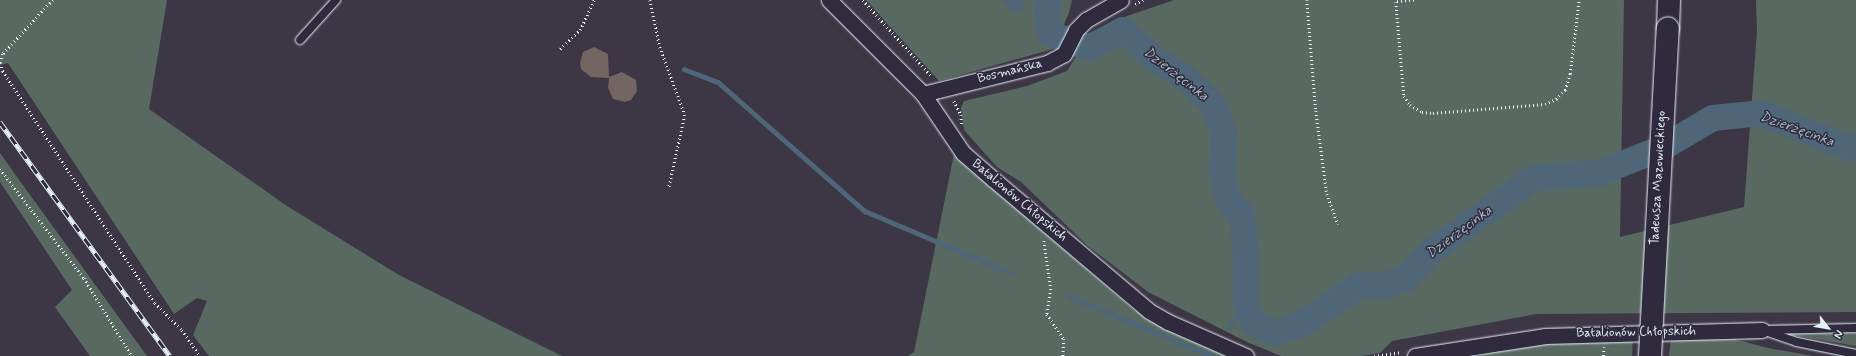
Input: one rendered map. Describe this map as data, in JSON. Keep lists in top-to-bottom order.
{
  "streets": {
    "main road": ["Tadeusza Mazowieckiego"],
    "street": ["Bosmańska", "Batalionów Chłopskich"]
  },
  "crossings": [
    ["Bosmańska", "Batalionów Chłopskich"]
  ],
  "water": ["Dzierżęcinka"],
  "north": "bottom right"
}
